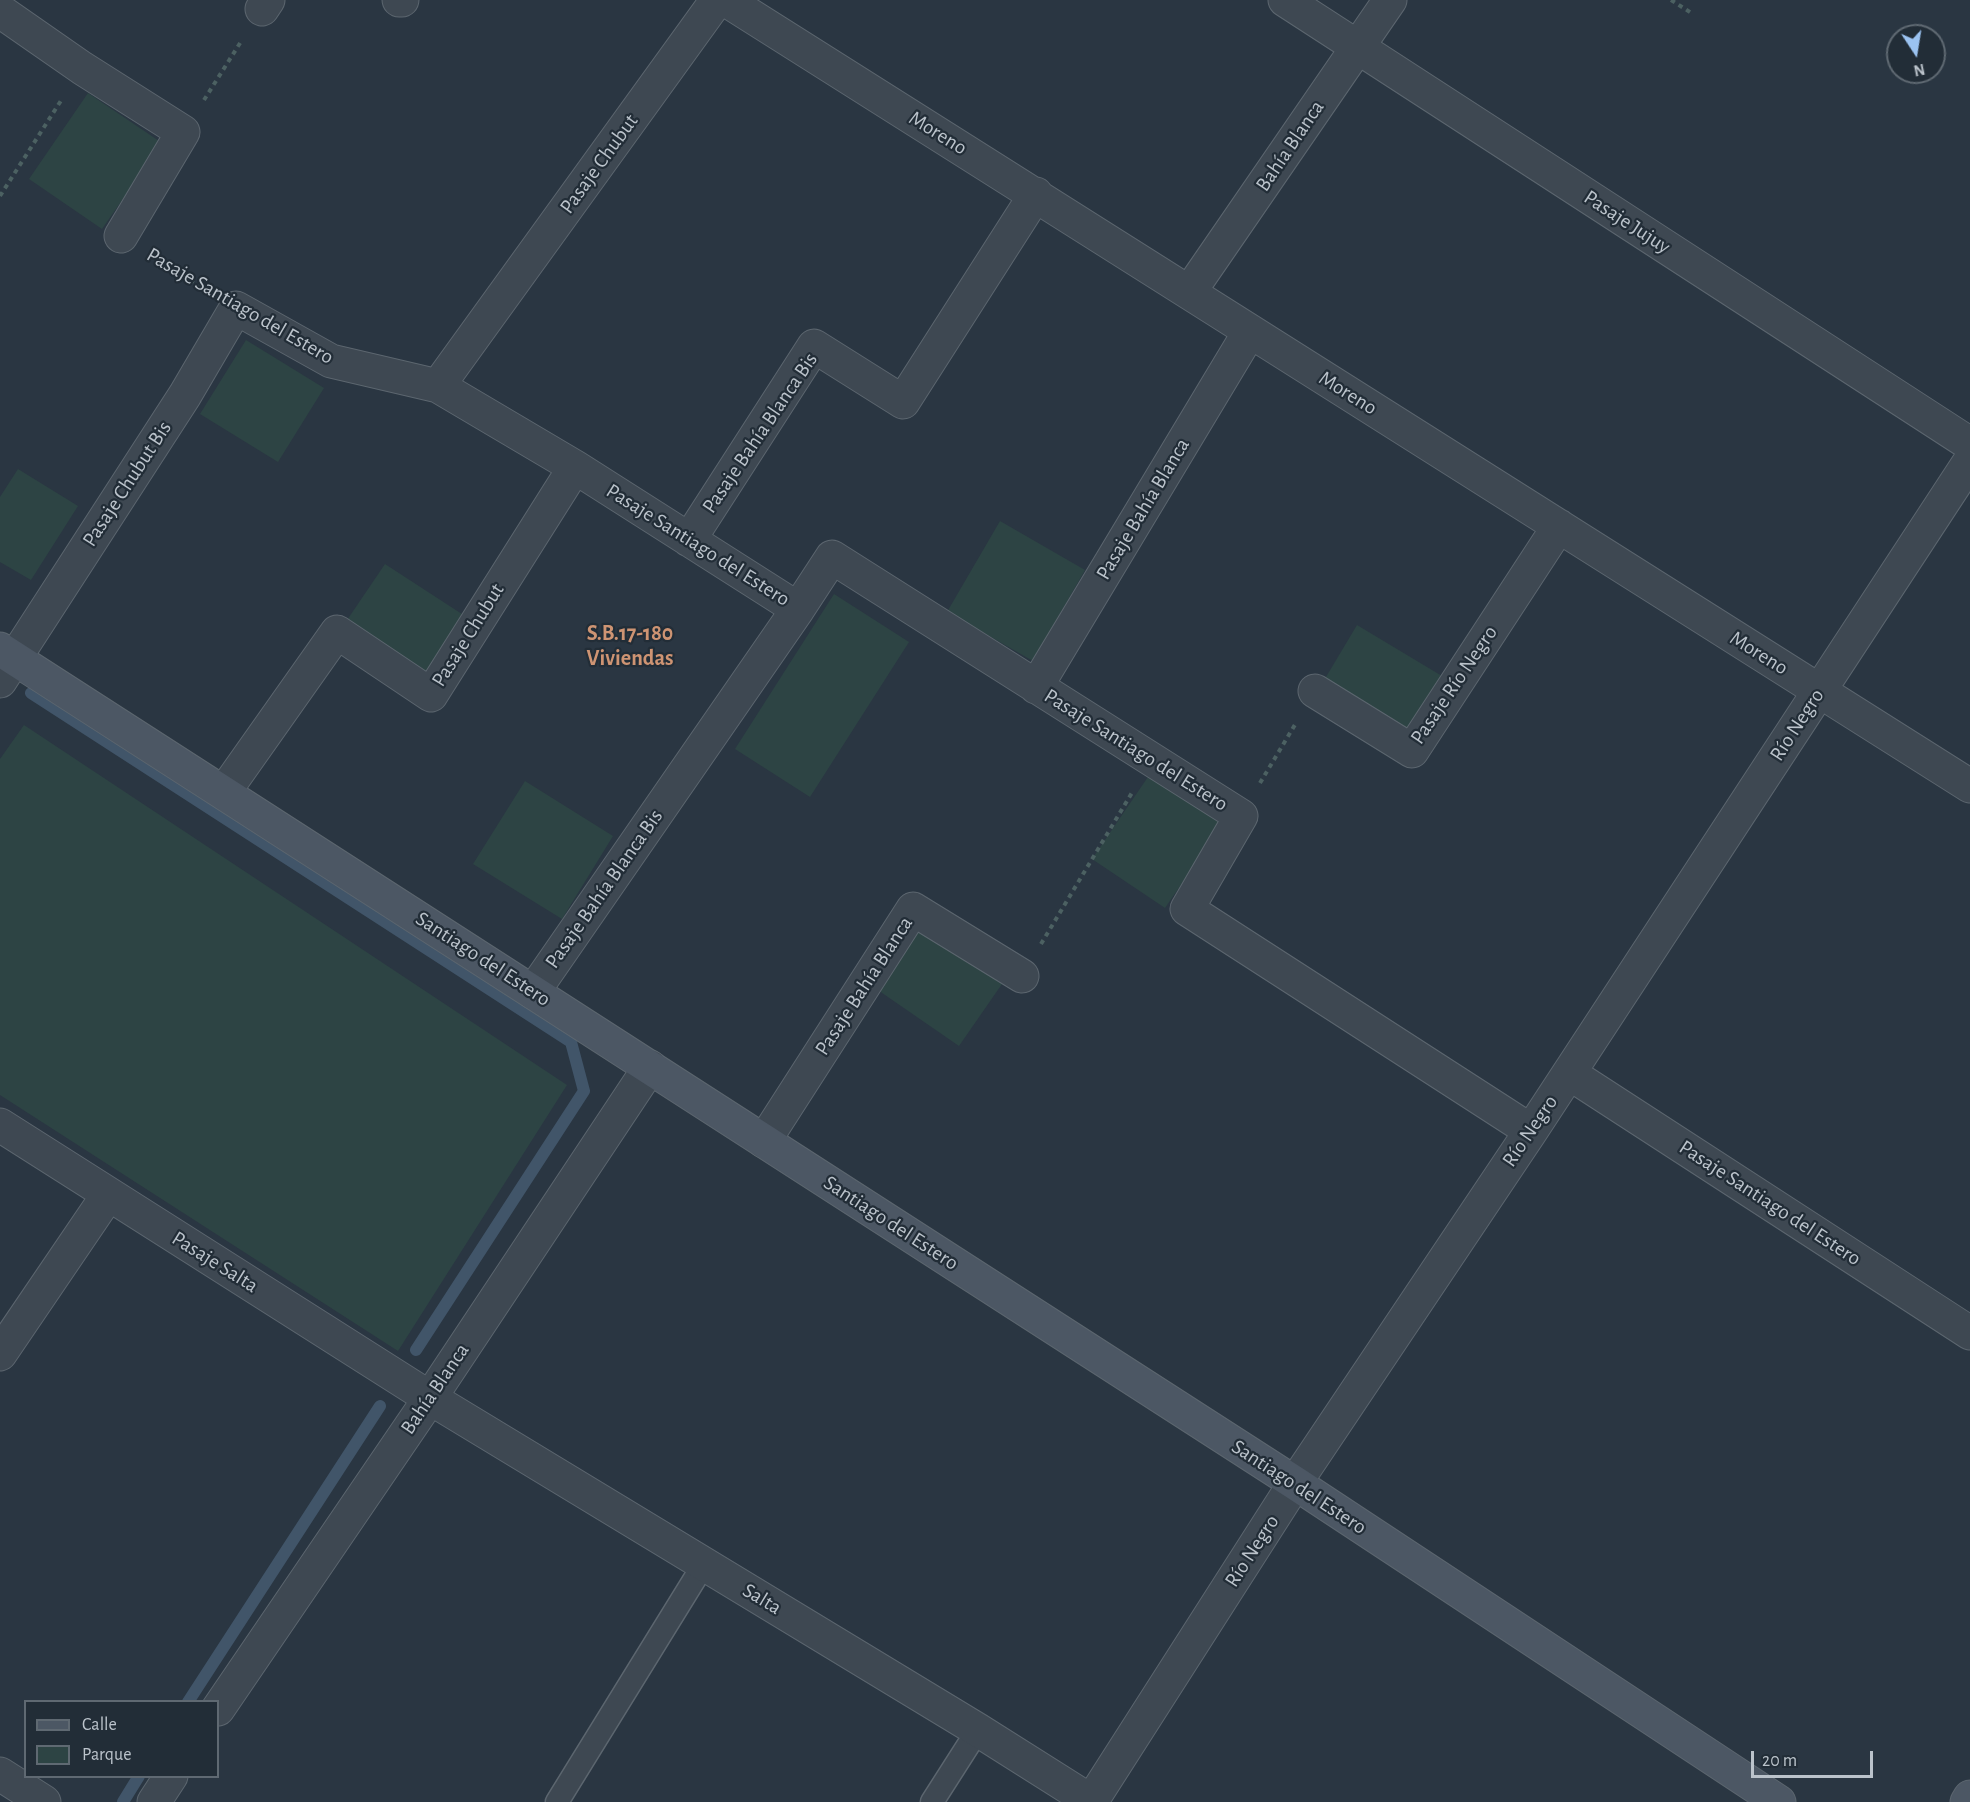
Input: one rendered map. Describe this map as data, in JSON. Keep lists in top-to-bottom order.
{
  "streets": {
    "street": [
      "Moreno",
      "Bahía Blanca",
      "Pasaje Chubut",
      "Pasaje Jujuy",
      "Pasaje Santiago del Estero",
      "Pasaje Bahía Blanca Bis",
      "Pasaje Chubut Bis",
      "Pasaje Bahía Blanca",
      "Pasaje Río Negro",
      "Río Negro",
      "Santiago del Estero",
      "Pasaje Salta",
      "Salta"
    ]
  },
  "crossings": [
    ["Moreno", "Bahía Blanca"],
    ["Moreno", "Pasaje Bahía Blanca Bis"],
    ["Moreno", "Pasaje Bahía Blanca"],
    ["Moreno", "Pasaje Río Negro"],
    ["Moreno", "Río Negro"],
    ["Bahía Blanca", "Pasaje Jujuy"],
    ["Bahía Blanca", "Santiago del Estero"],
    ["Bahía Blanca", "Pasaje Salta"],
    ["Bahía Blanca", "Salta"],
    ["Pasaje Chubut", "Pasaje Santiago del Estero"],
    ["Pasaje Chubut", "Santiago del Estero"],
    ["Pasaje Santiago del Estero", "Pasaje Bahía Blanca Bis"],
    ["Pasaje Santiago del Estero", "Pasaje Chubut Bis"],
    ["Pasaje Santiago del Estero", "Pasaje Bahía Blanca"],
    ["Pasaje Santiago del Estero", "Río Negro"],
    ["Pasaje Bahía Blanca Bis", "Santiago del Estero"],
    ["Pasaje Chubut Bis", "Santiago del Estero"],
    ["Pasaje Bahía Blanca", "Santiago del Estero"],
    ["Río Negro", "Santiago del Estero"],
    ["Río Negro", "Salta"],
    ["Pasaje Salta", "Salta"]
  ],
  "districts": ["S.B.17-180 Viviendas"],
  "legend": ["Calle", "Parque"],
  "scale_bar": "20 m",
  "north": "bottom"
}
